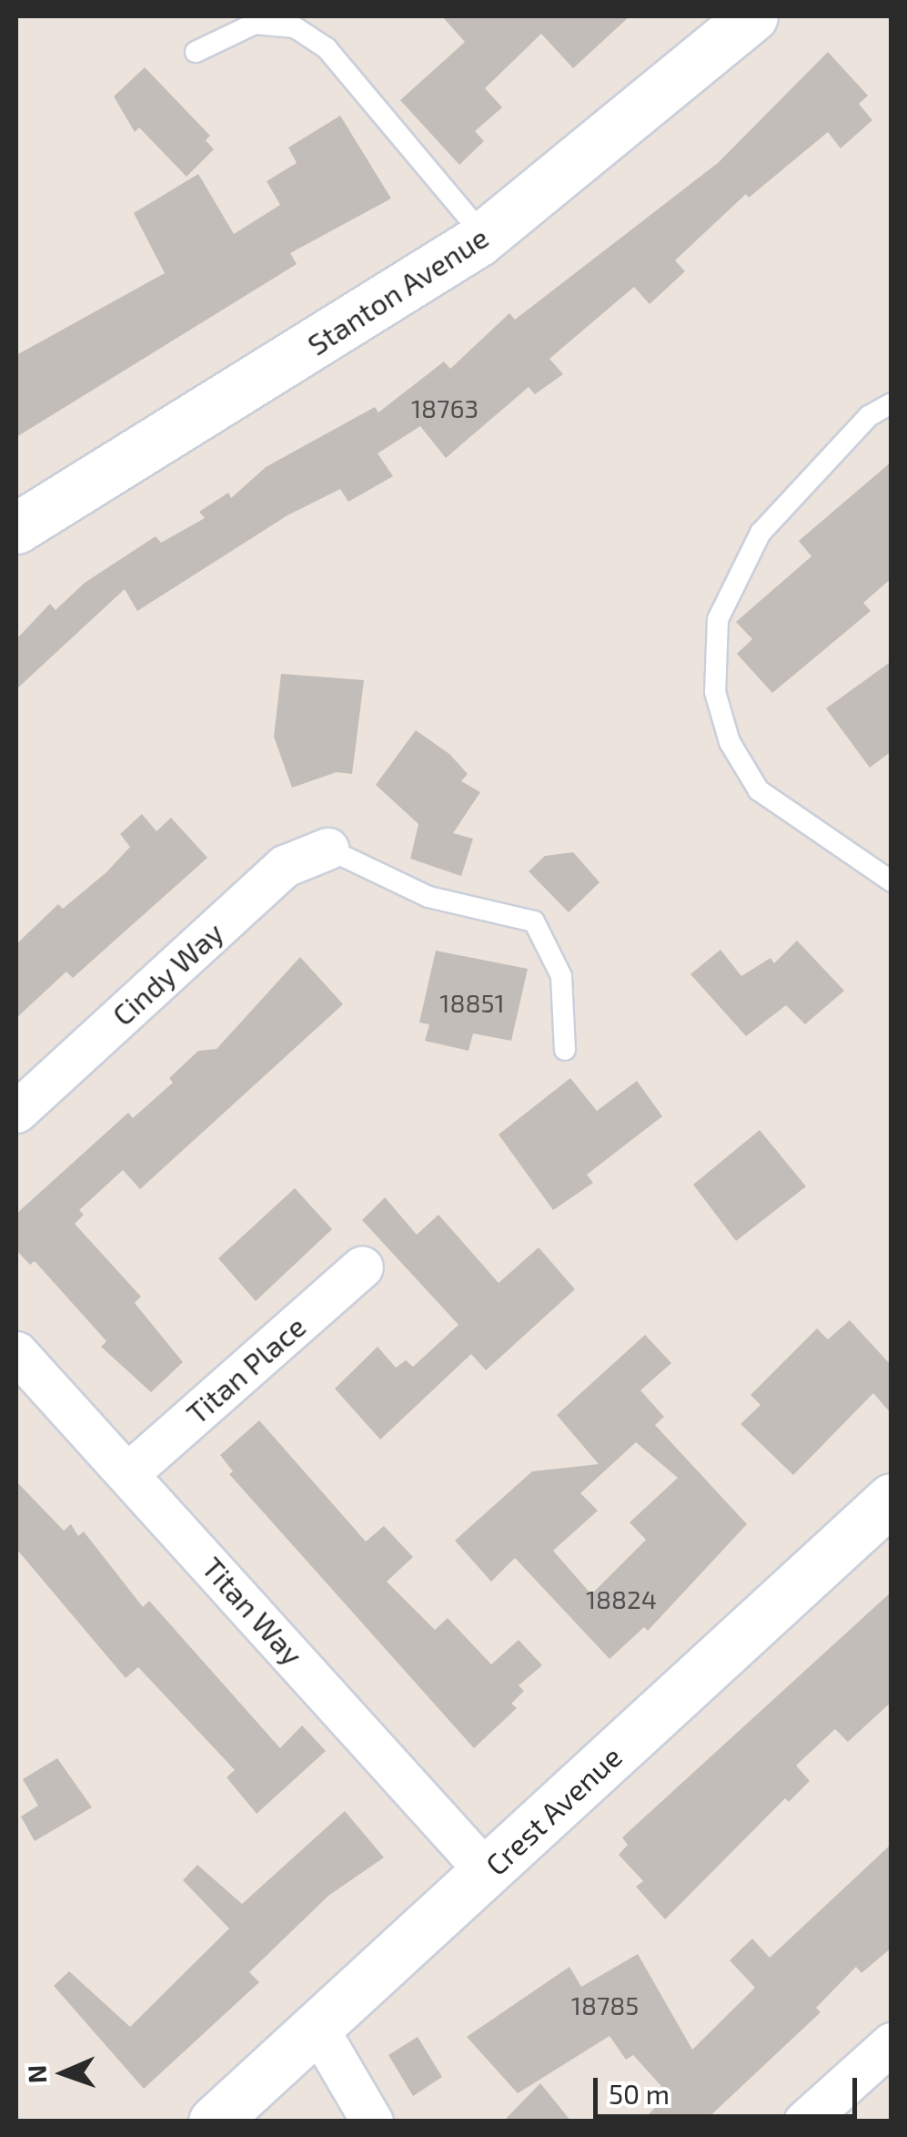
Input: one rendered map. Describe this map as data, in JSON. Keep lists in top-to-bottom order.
{
  "streets": {
    "street": [
      "Stanton Avenue",
      "Cindy Way",
      "Titan Place",
      "Titan Way",
      "Crest Avenue"
    ]
  },
  "crossings": [
    ["Titan Place", "Titan Way"],
    ["Titan Way", "Crest Avenue"]
  ],
  "house_numbers": [
    "18763",
    "18851",
    "18824",
    "18785"
  ],
  "scale_bar": "50 m",
  "north": "left"
}
